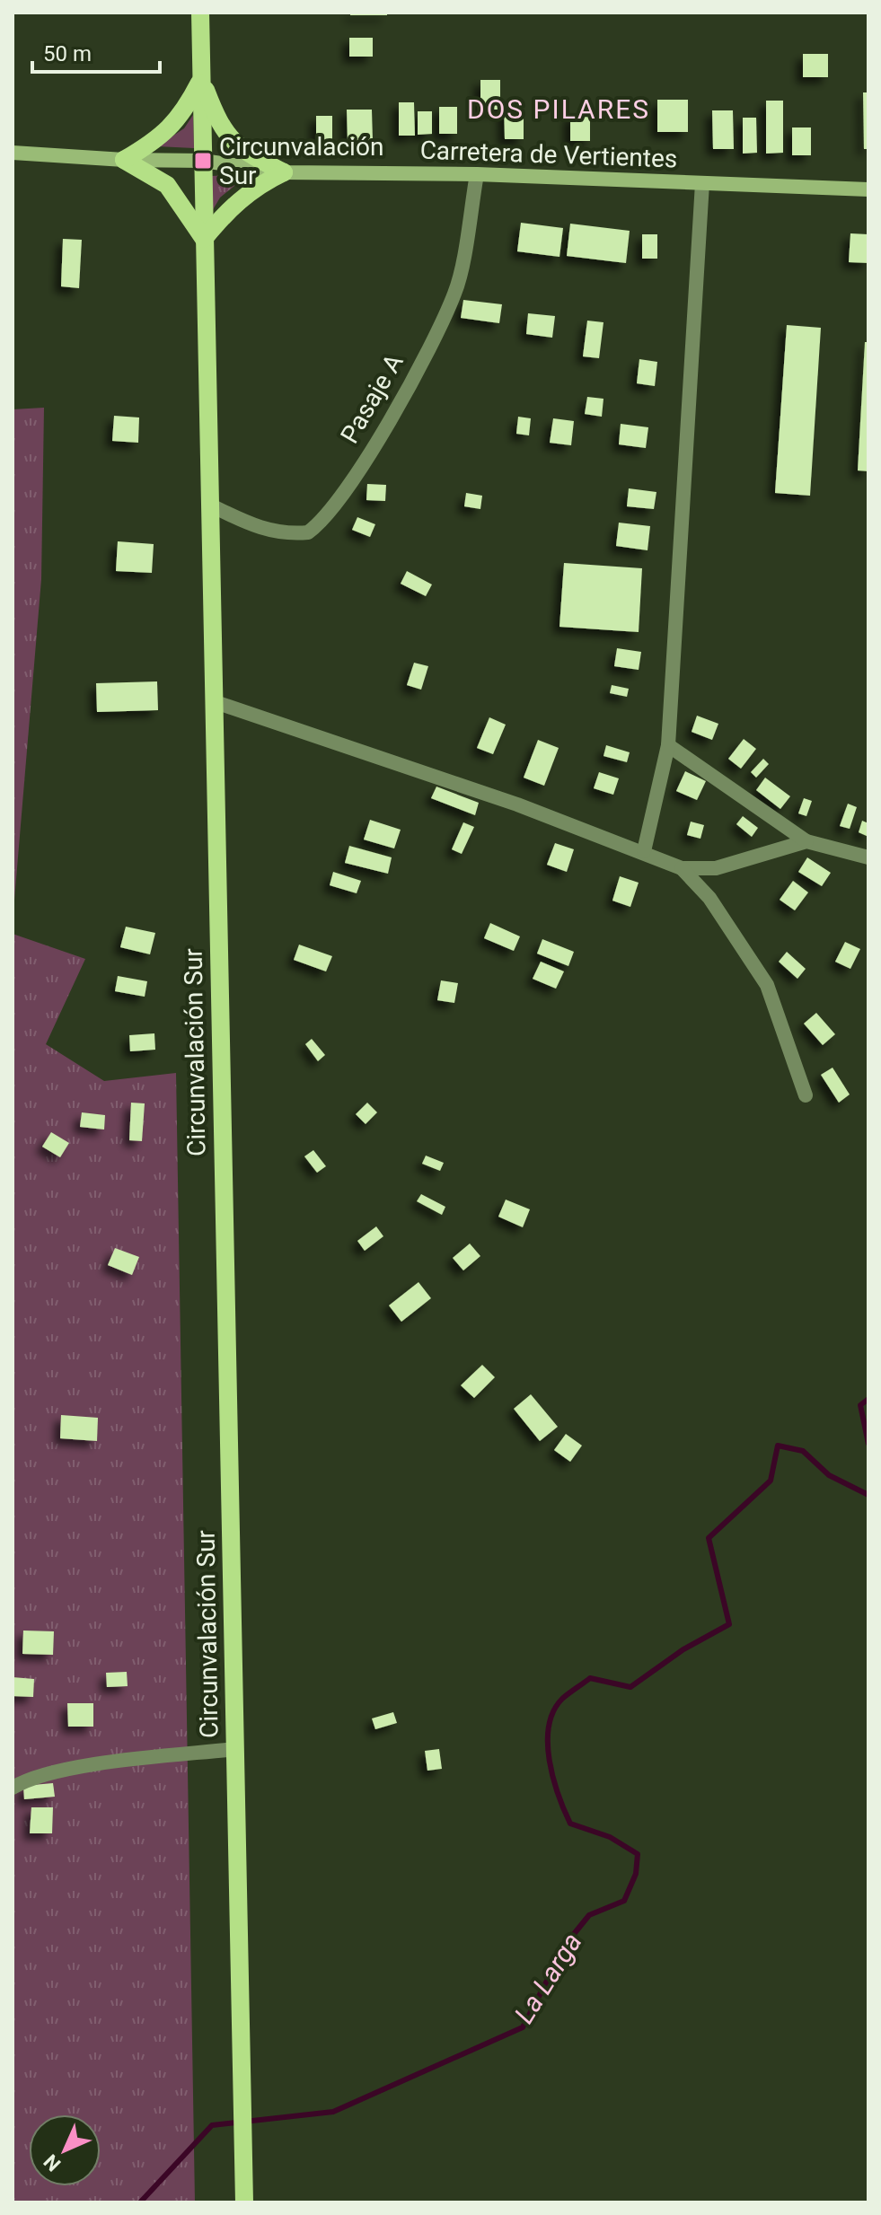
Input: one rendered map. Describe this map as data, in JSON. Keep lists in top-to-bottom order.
{
  "streets": {
    "main road": ["Carretera de Vertientes", "Circunvalación Sur"],
    "street": ["Pasaje A"]
  },
  "crossings": [
    ["Carretera de Vertientes", "Pasaje A"],
    ["Carretera de Vertientes", "Circunvalación Sur"],
    ["Pasaje A", "Circunvalación Sur"]
  ],
  "districts": ["DOS PILARES"],
  "water": ["La Larga"],
  "places": {
    "transit": ["Circunvalación Sur"]
  },
  "scale_bar": "50 m",
  "north": "bottom left"
}
